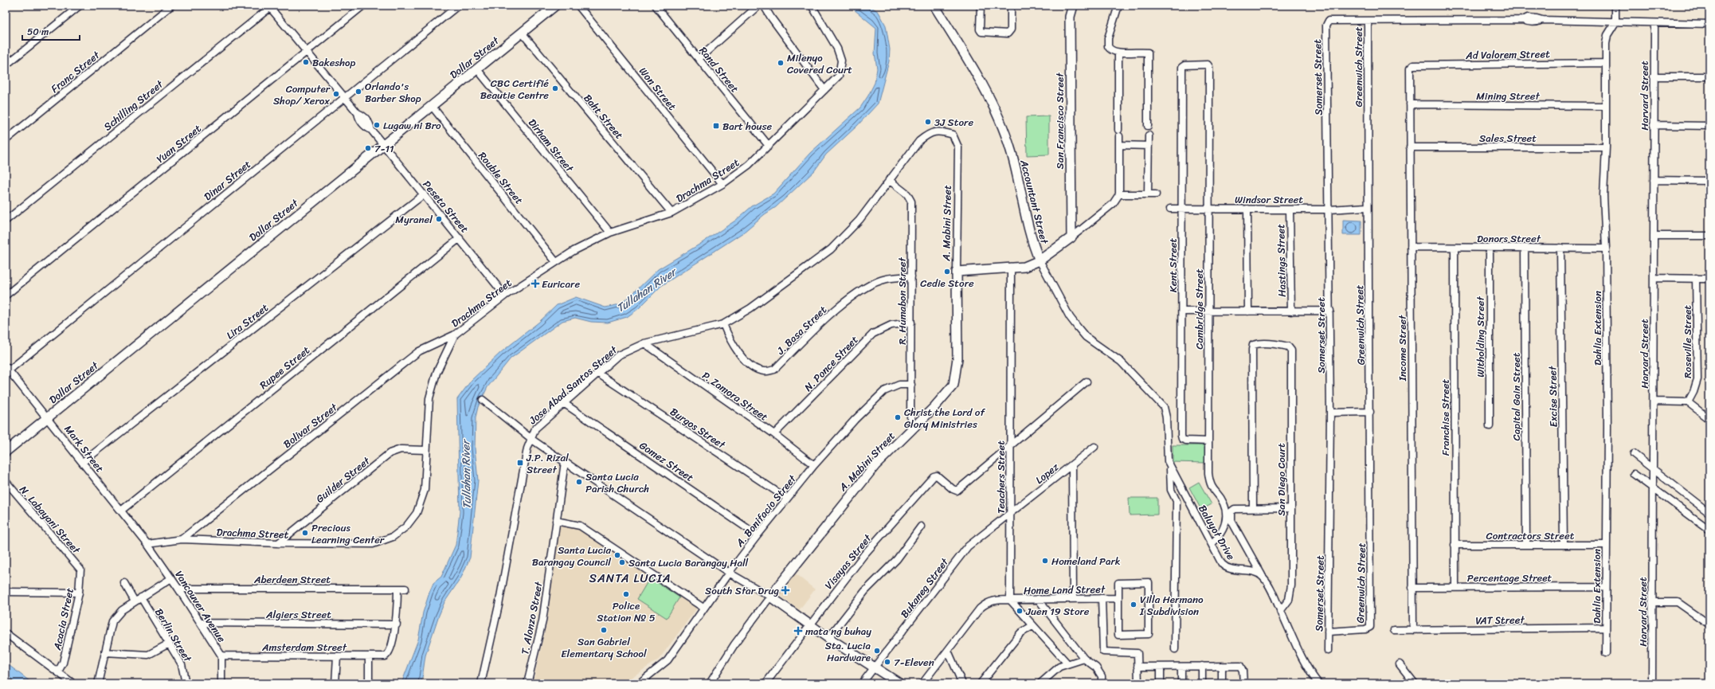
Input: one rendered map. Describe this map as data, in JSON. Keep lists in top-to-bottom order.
{
  "streets": {
    "street": [
      "Ad Valorem Street",
      "Dollar Street",
      "Greenwich Street",
      "Rand Street",
      "Franc Street",
      "Somerset Street",
      "Won Street",
      "Mining Street",
      "Harvard Street",
      "Schilling Street",
      "Baht Street",
      "San Francisco Street",
      "Sales Street",
      "Yuan Street",
      "Dirham Street",
      "Rouble Street",
      "Dinar Street",
      "Drachma Street",
      "Windsor Street",
      "Accountant Street",
      "Peseta Street",
      "A. Mabini Street",
      "Donors Street",
      "Hastings Street",
      "Kent Street",
      "R. Humabon Street",
      "Cambridge Street",
      "Lira Street",
      "Dahlia Extension",
      "J. Basa Street",
      "Witholding Street",
      "Roseville Street",
      "Income Street",
      "N. Ponce Street",
      "Rupee Street",
      "Jose Abad Santos Street",
      "P. Zamora Street",
      "Capital Gain Street",
      "Excise Street",
      "Franchise Street",
      "Bolivar Street",
      "Burgos Street",
      "Mark Street",
      "Gomez Street",
      "Lopez",
      "Teachers Street",
      "Guilder Street",
      "San Diego Court",
      "A. Bonifacio Street",
      "N. Labayani Street",
      "Baluyot Drive",
      "Contractors Street",
      "Visayas Street",
      "Percentage Street",
      "Aberdeen Street",
      "Bukaneg Street",
      "Home Land Street",
      "Vancouver Avenue",
      "Algiers Street",
      "T. Alonzo Street",
      "Acacia Street",
      "VAT Street",
      "Berlin Street",
      "Amsterdam Street"
    ]
  },
  "crossings": [
    ["Ad Valorem Street", "Dahlia Extension"],
    ["Ad Valorem Street", "Income Street"],
    ["Dollar Street", "Baht Street"],
    ["Dollar Street", "Dirham Street"],
    ["Dollar Street", "Rouble Street"],
    ["Dollar Street", "Peseta Street"],
    ["Dollar Street", "Mark Street"],
    ["Greenwich Street", "Somerset Street"],
    ["Greenwich Street", "Windsor Street"],
    ["Rand Street", "Drachma Street"],
    ["Somerset Street", "Windsor Street"],
    ["Won Street", "Drachma Street"],
    ["Mining Street", "Dahlia Extension"],
    ["Mining Street", "Income Street"],
    ["Schilling Street", "Peseta Street"],
    ["Baht Street", "Drachma Street"],
    ["Sales Street", "Dahlia Extension"],
    ["Sales Street", "Income Street"],
    ["Yuan Street", "Peseta Street"],
    ["Dirham Street", "Drachma Street"],
    ["Rouble Street", "Drachma Street"],
    ["Dinar Street", "Peseta Street"],
    ["Dinar Street", "Mark Street"],
    ["Drachma Street", "Peseta Street"],
    ["Drachma Street", "Bolivar Street"],
    ["Drachma Street", "Mark Street"],
    ["Drachma Street", "Guilder Street"],
    ["Drachma Street", "Vancouver Avenue"],
    ["Windsor Street", "Hastings Street"],
    ["Windsor Street", "Kent Street"],
    ["Windsor Street", "Cambridge Street"],
    ["Accountant Street", "Baluyot Drive"],
    ["Peseta Street", "Lira Street"],
    ["Peseta Street", "Rupee Street"],
    ["A. Mabini Street", "R. Humabon Street"],
    ["A. Mabini Street", "Jose Abad Santos Street"],
    ["Donors Street", "Dahlia Extension"],
    ["Donors Street", "Witholding Street"],
    ["Donors Street", "Income Street"],
    ["Donors Street", "Capital Gain Street"],
    ["Donors Street", "Excise Street"],
    ["Donors Street", "Franchise Street"],
    ["Kent Street", "Cambridge Street"],
    ["R. Humabon Street", "J. Basa Street"],
    ["R. Humabon Street", "N. Ponce Street"],
    ["R. Humabon Street", "Jose Abad Santos Street"],
    ["R. Humabon Street", "A. Bonifacio Street"],
    ["Cambridge Street", "Baluyot Drive"],
    ["Lira Street", "Mark Street"],
    ["Dahlia Extension", "Contractors Street"],
    ["Dahlia Extension", "Percentage Street"],
    ["Dahlia Extension", "VAT Street"],
    ["J. Basa Street", "Jose Abad Santos Street"],
    ["Income Street", "Percentage Street"],
    ["Income Street", "VAT Street"],
    ["N. Ponce Street", "P. Zamora Street"],
    ["Rupee Street", "Mark Street"],
    ["Jose Abad Santos Street", "P. Zamora Street"],
    ["Jose Abad Santos Street", "Burgos Street"],
    ["Jose Abad Santos Street", "Gomez Street"],
    ["P. Zamora Street", "A. Bonifacio Street"],
    ["Capital Gain Street", "Contractors Street"],
    ["Excise Street", "Contractors Street"],
    ["Franchise Street", "Contractors Street"],
    ["Franchise Street", "Percentage Street"],
    ["Burgos Street", "A. Bonifacio Street"],
    ["Mark Street", "Vancouver Avenue"],
    ["Gomez Street", "A. Bonifacio Street"],
    ["Lopez", "Teachers Street"],
    ["Lopez", "Bukaneg Street"],
    ["Teachers Street", "Visayas Street"],
    ["Teachers Street", "Bukaneg Street"],
    ["Teachers Street", "Home Land Street"],
    ["N. Labayani Street", "Acacia Street"],
    ["Aberdeen Street", "Vancouver Avenue"],
    ["Vancouver Avenue", "Algiers Street"],
    ["Vancouver Avenue", "Amsterdam Street"],
    ["Algiers Street", "Amsterdam Street"]
  ],
  "districts": ["SANTA LUCIA"],
  "water": ["Tullahan River"],
  "places": {
    "other": [
      "Bakeshop",
      "Milenyo Covered Court",
      "CBC Certifié Beautie Centre",
      "Orlando's Barber Shop",
      "Computer Shop/ Xerox",
      "3J Store",
      "Lugaw ni Bro",
      "7-11",
      "Myranel",
      "Cedie Store",
      "Christ the Lord of Glory Ministries",
      "Santa Lucia Parish Church",
      "Precious Learning Center",
      "Santa Lucia Barangay Council",
      "Homeland Park",
      "Santa Lucia Barangay Hall",
      "Police Station № 5",
      "Villa Hermano I Subdivision",
      "Juen 19 Store",
      "San Gabriel Elementary School",
      "Sta. Lucia Hardware",
      "7-Eleven"
    ],
    "transit": ["Bart house", "J.P. Rizal Street"],
    "health": ["Euricare", "South Star Drug", "mata ng buhay"]
  },
  "scale_bar": "50 m"
}
